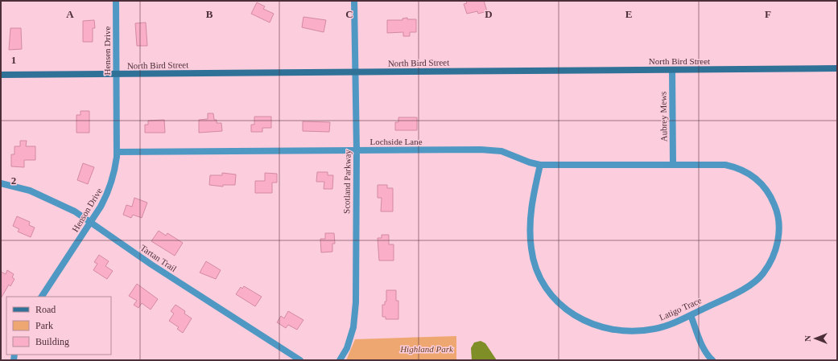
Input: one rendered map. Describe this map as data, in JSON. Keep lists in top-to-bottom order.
{
  "streets": {
    "street": [
      "Hensen Drive",
      "North Bird Street",
      "Aubrey Mews",
      "Lochside Lane",
      "Scotland Parkway",
      "Henson Drive",
      "Tartan Trail",
      "Latigo Trace"
    ]
  },
  "crossings": [
    ["Hensen Drive", "North Bird Street"],
    ["Hensen Drive", "Henson Drive"],
    ["North Bird Street", "Aubrey Mews"],
    ["North Bird Street", "Scotland Parkway"],
    ["Aubrey Mews", "Lochside Lane"],
    ["Aubrey Mews", "Latigo Trace"],
    ["Lochside Lane", "Scotland Parkway"],
    ["Lochside Lane", "Henson Drive"],
    ["Lochside Lane", "Latigo Trace"],
    ["Henson Drive", "Tartan Trail"]
  ],
  "parks": ["Highland Park"],
  "legend": ["Road", "Park", "Building"],
  "north": "left",
  "grid": {
    "columns": [
      "A",
      "B",
      "C",
      "D",
      "E",
      "F"
    ],
    "rows": ["1", "2"]
  }
}
